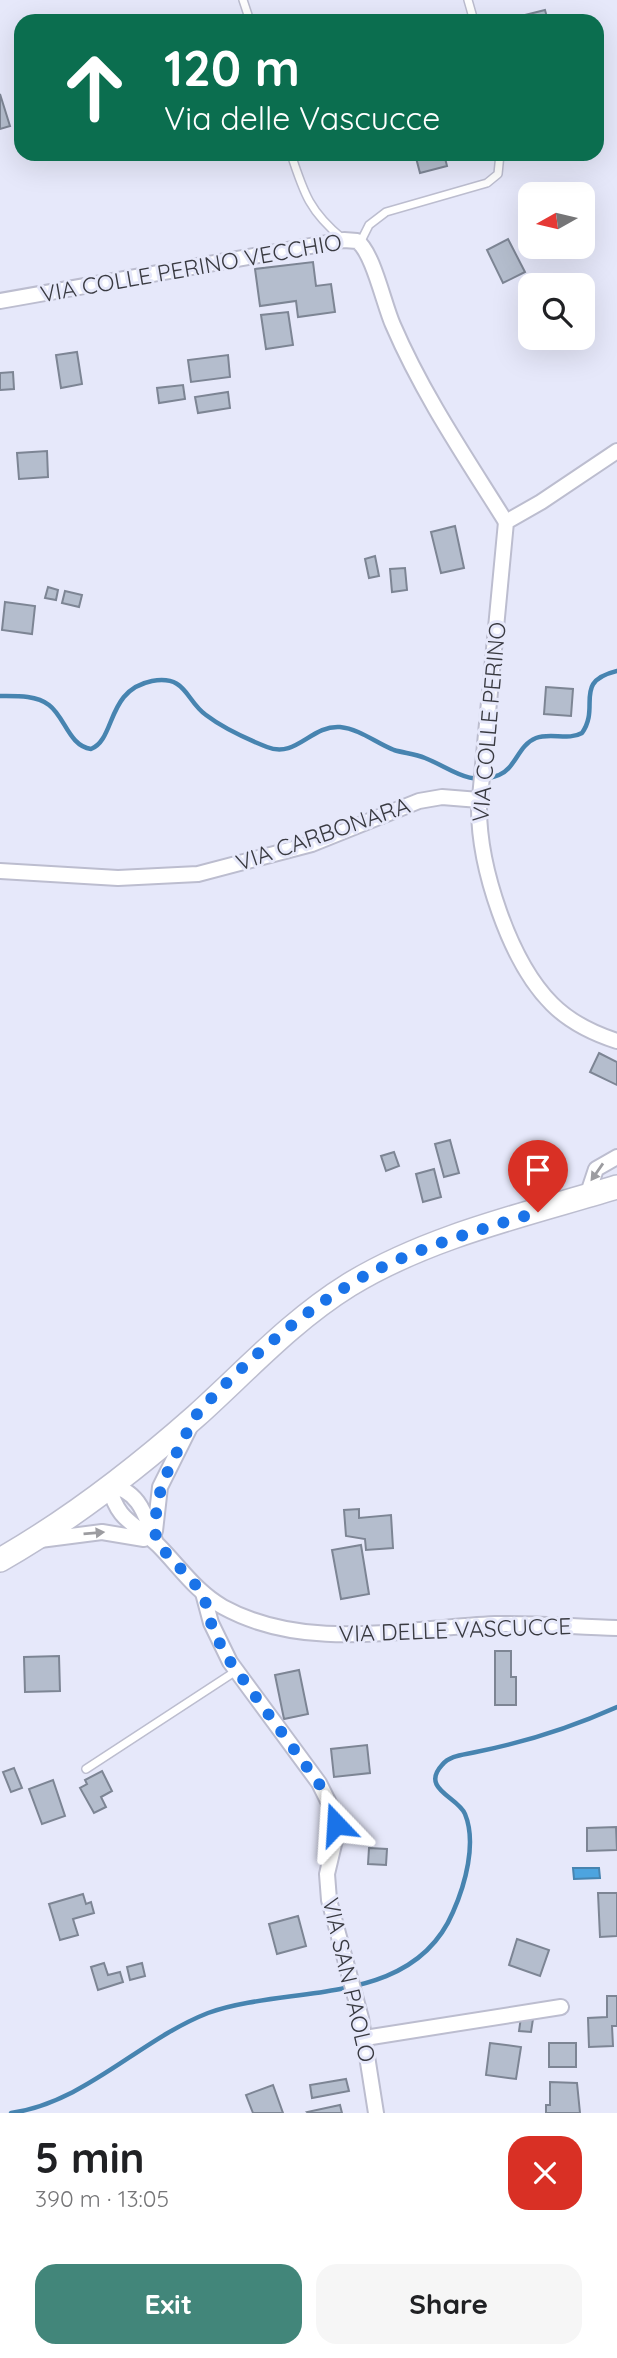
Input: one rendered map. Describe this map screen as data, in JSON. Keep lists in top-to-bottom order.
{
  "streets": {
    "street": [
      "VIA COLLE PERINO VECCHIO",
      "VIA COLLE PERINO",
      "VIA CARBONARA",
      "VIA DELLE VASCUCCE",
      "VIA SAN PAOLO"
    ]
  },
  "crossings": [
    ["VIA COLLE PERINO VECCHIO", "VIA COLLE PERINO"],
    ["VIA COLLE PERINO", "VIA CARBONARA"],
    ["VIA DELLE VASCUCCE", "VIA SAN PAOLO"]
  ],
  "north": "left",
  "page": {
    "turn": ["120 m", "Via delle Vascucce"],
    "heading": ["5 min", "390 m · 13:05"],
    "buttons": ["Exit", "Share"]
  }
}
